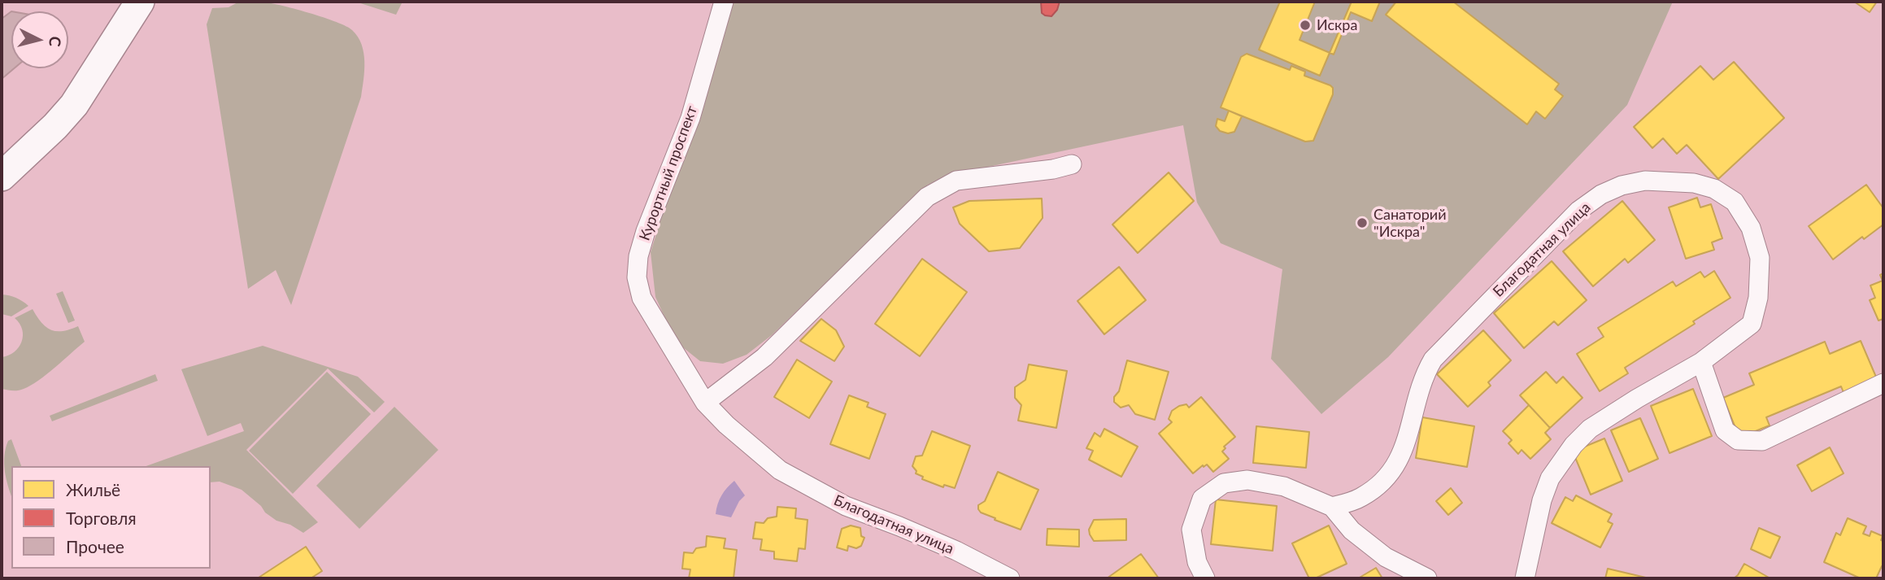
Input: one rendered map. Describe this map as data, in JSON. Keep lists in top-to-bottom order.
{
  "streets": {
    "street": ["Курортный проспект", "Благодатная улица"]
  },
  "crossings": [
    ["Курортный проспект", "Благодатная улица"]
  ],
  "places": ["Искра", "Санаторий \"Искра\""],
  "legend": ["Жильё", "Торговля", "Прочее"],
  "north": "right"
}
